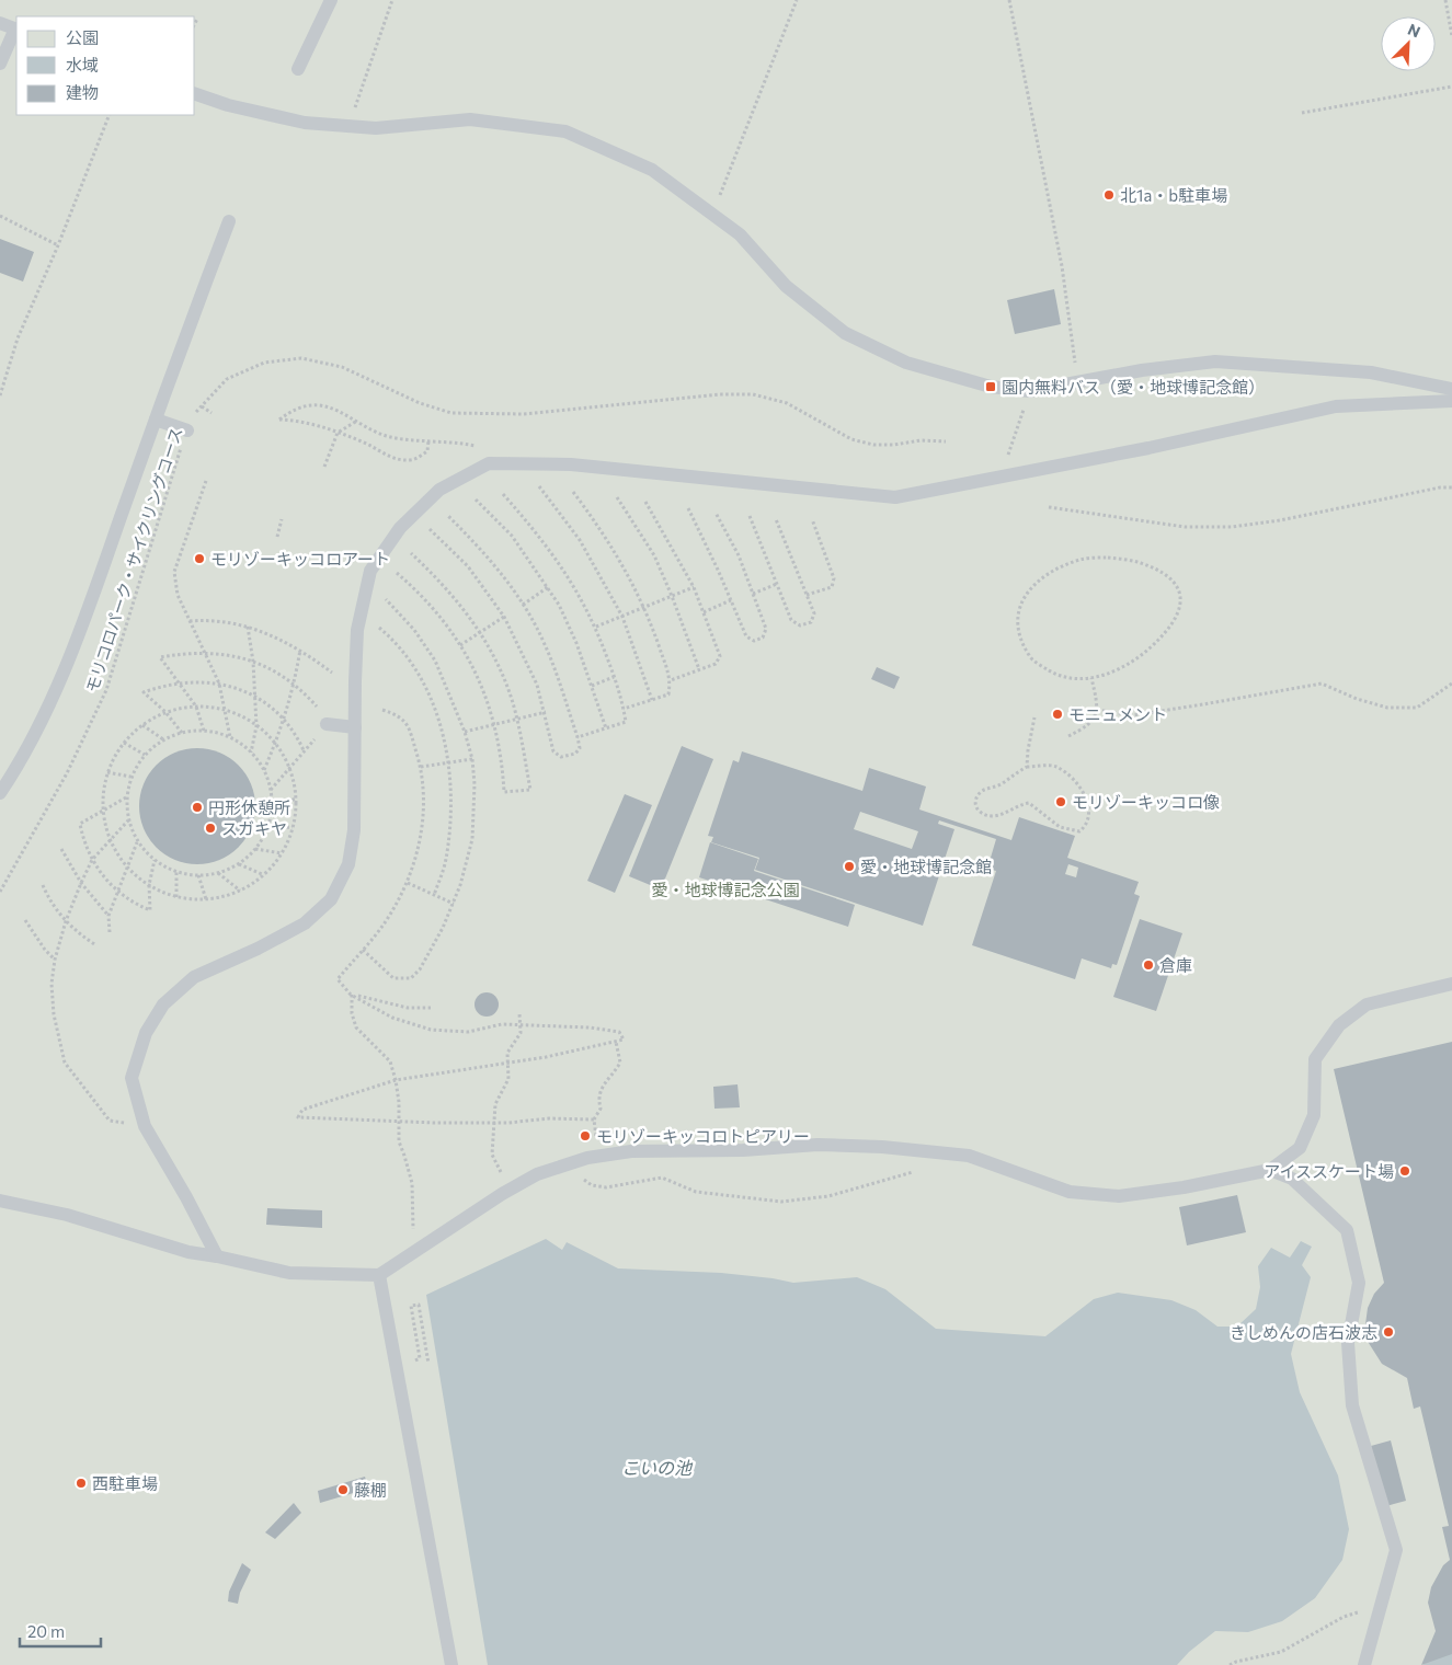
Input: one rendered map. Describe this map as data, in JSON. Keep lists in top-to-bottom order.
{
  "streets": {
    "path": ["モリコロパーク・サイクリングコース"]
  },
  "water": ["こいの池"],
  "parks": ["愛・地球博記念公園"],
  "places": {
    "other": [
      "北1a・b駐車場",
      "モリゾーキッコロアート",
      "モニュメント",
      "モリゾーキッコロ像",
      "円形休憩所",
      "スガキヤ",
      "愛・地球博記念館",
      "倉庫",
      "モリゾーキッコロトピアリー",
      "アイススケート場",
      "きしめんの店石波志",
      "西駐車場",
      "藤棚"
    ],
    "transit": ["園内無料バス（愛・地球博記念館）"]
  },
  "legend": ["公園", "水域", "建物"],
  "scale_bar": "20 m",
  "north": "top right"
}
